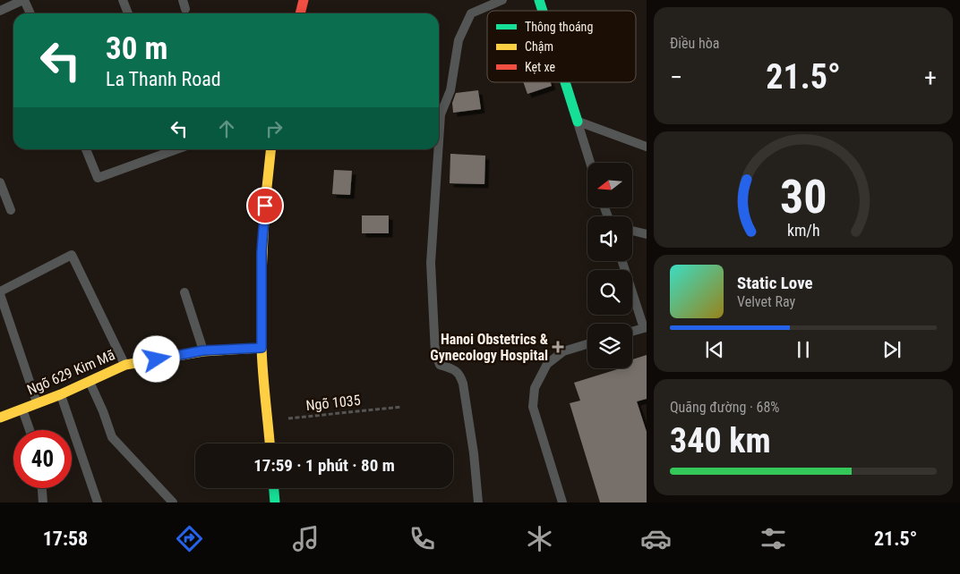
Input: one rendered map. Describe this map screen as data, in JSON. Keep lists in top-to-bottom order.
{
  "streets": {
    "street": ["Ngõ 629 Kim Mã"],
    "path": ["Ngõ 1035"]
  },
  "places": {
    "health": ["Hanoi Obstetrics & Gynecology Hospital"]
  },
  "legend": ["Thông thoáng", "Chậm", "Kẹt xe"],
  "north": "left",
  "page": {
    "tile": [
      "Điều hòa",
      ["Quãng đường · 68%", "340 km"]
    ],
    "turn": ["30 m", "La Thanh Road"],
    "heat": ["−", "21.5°", "+"],
    "song": ["Static Love", "Velvet Ray"],
    "limit": "40",
    "trip": "17:59 · 1 phút · 80 m",
    "tabs": ["17:58", "21.5°"],
    "gauge": ["30", "km/h"]
  }
}
